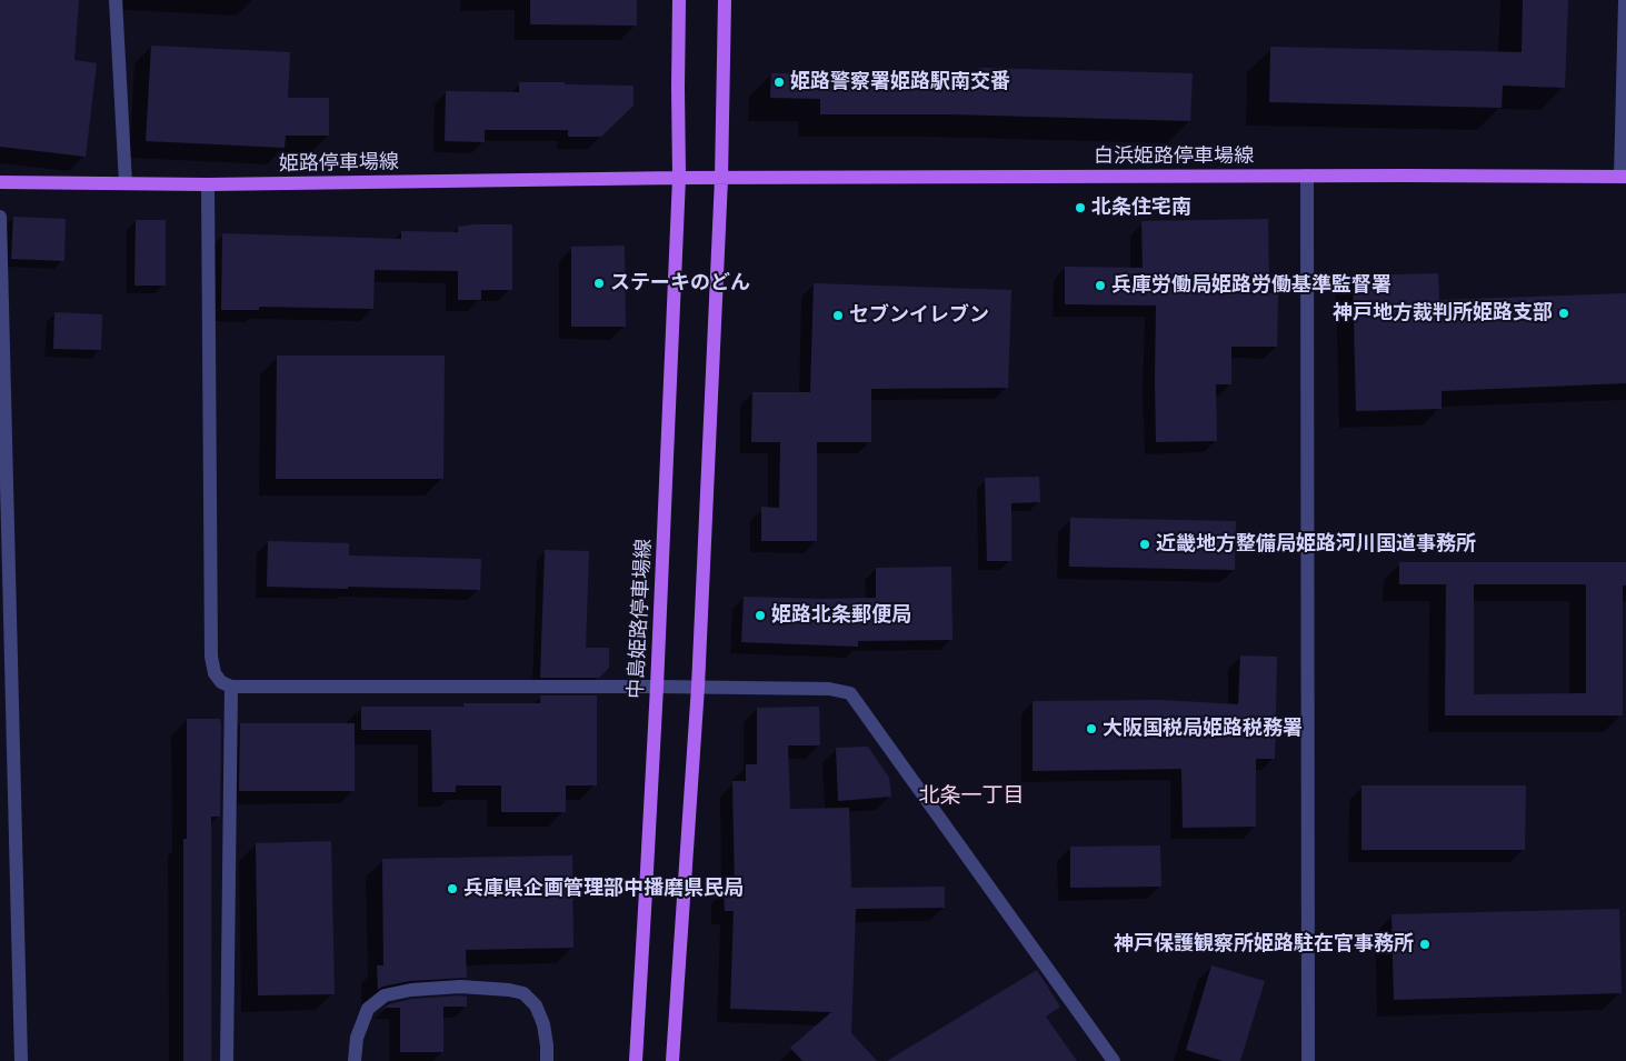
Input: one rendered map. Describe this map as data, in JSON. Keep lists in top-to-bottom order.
{
  "streets": {
    "main road": ["白浜姫路停車場線", "姫路停車場線", "中島姫路停車場線"]
  },
  "crossings": [
    ["白浜姫路停車場線", "姫路停車場線"],
    ["姫路停車場線", "中島姫路停車場線"]
  ],
  "districts": ["北条一丁目"],
  "places": [
    "姫路警察署姫路駅南交番",
    "北条住宅南",
    "ステーキのどん",
    "兵庫労働局姫路労働基準監督署",
    "神戸地方裁判所姫路支部",
    "セブンイレブン",
    "近畿地方整備局姫路河川国道事務所",
    "姫路北条郵便局",
    "大阪国税局姫路税務署",
    "兵庫県企画管理部中播磨県民局",
    "神戸保護観察所姫路駐在官事務所"
  ]
}
